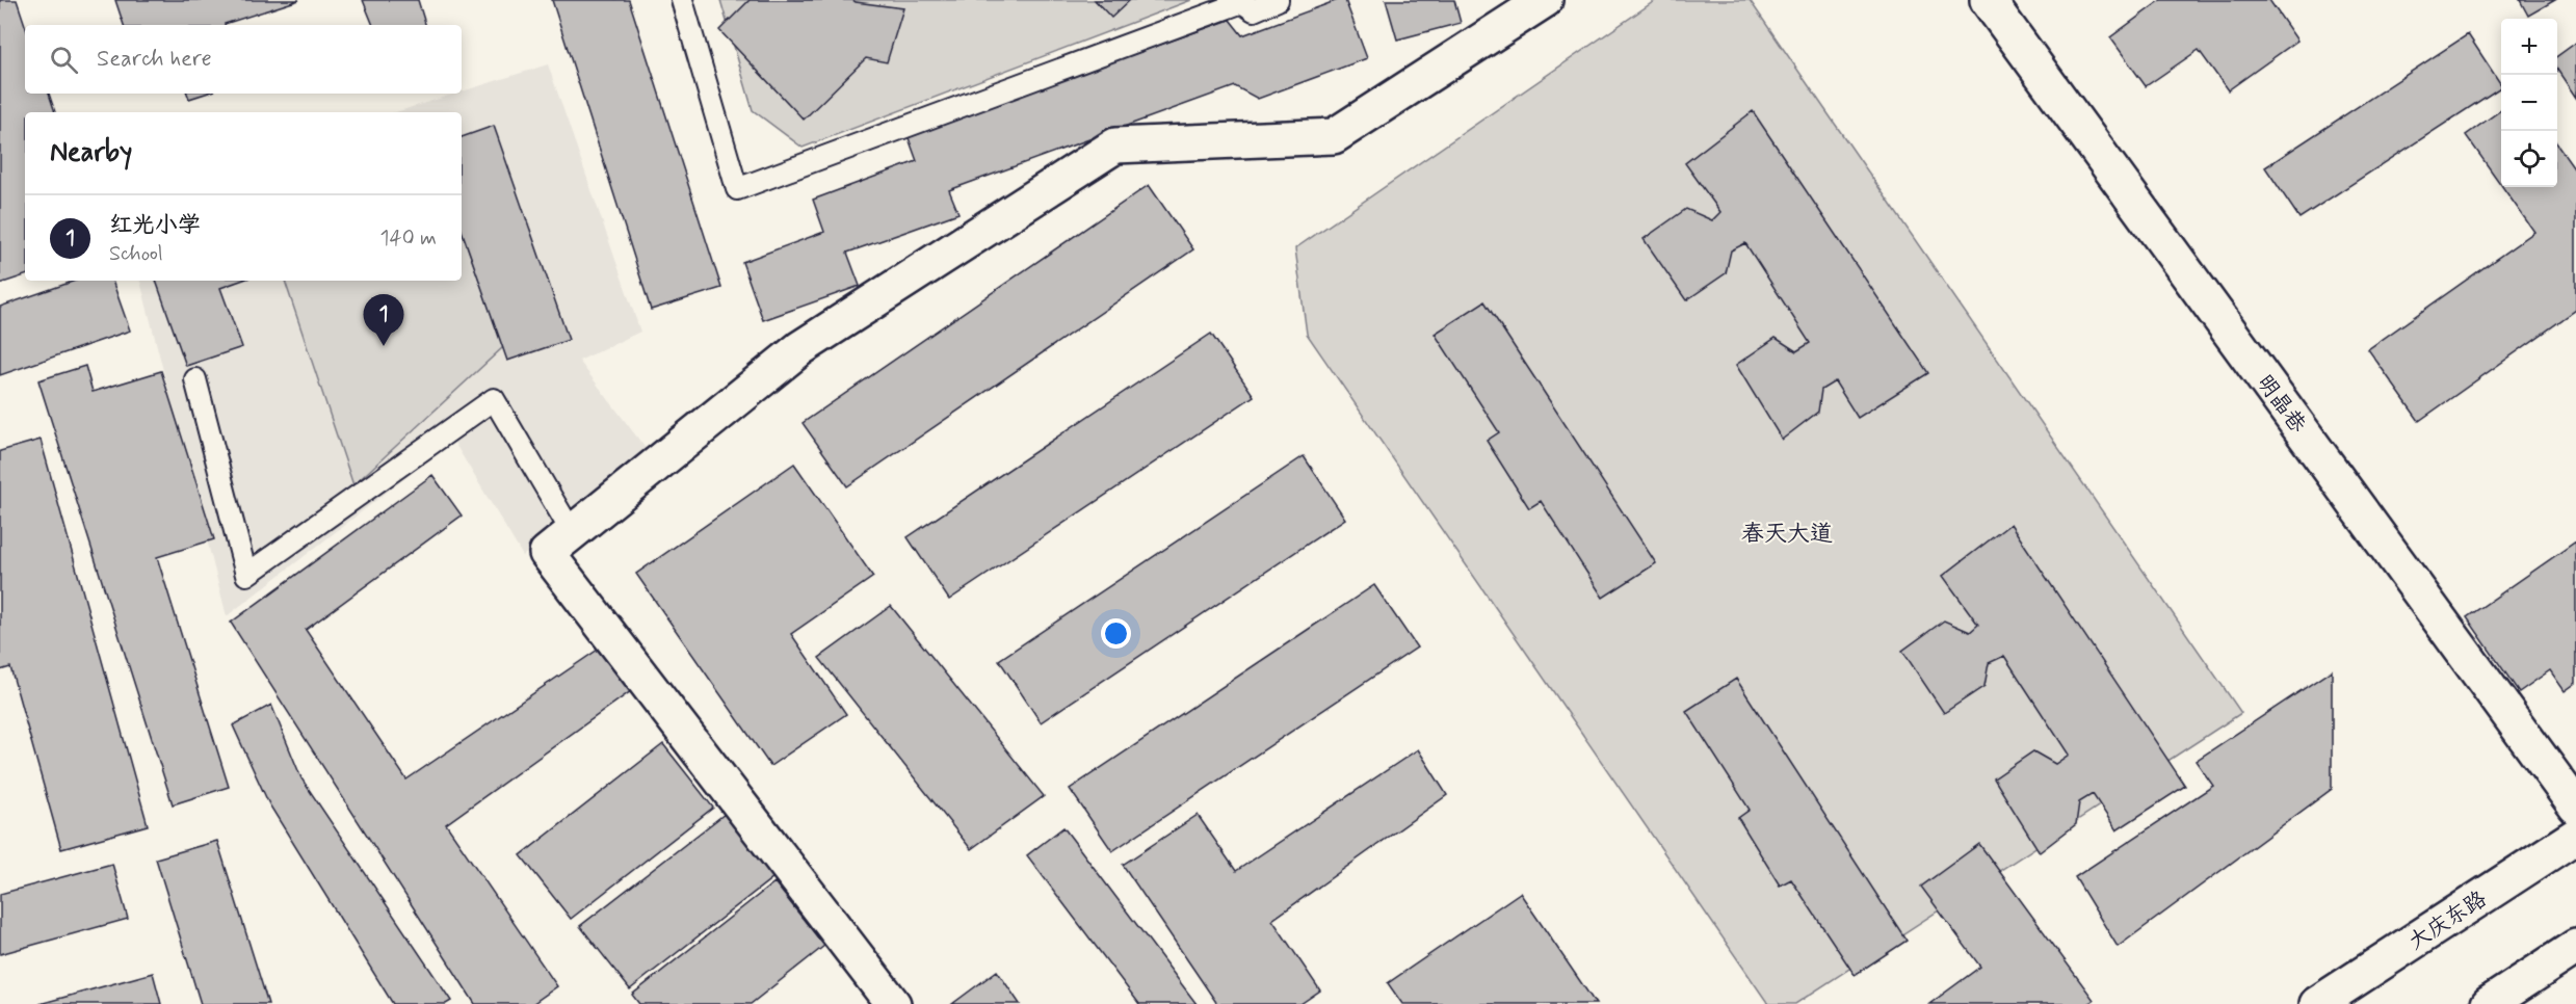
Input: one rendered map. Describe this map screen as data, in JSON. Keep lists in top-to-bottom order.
{
  "streets": {
    "street": ["明晶巷", "大庆东路"]
  },
  "districts": ["春天大道"],
  "page": {
    "map_buttons": ["+", "−"],
    "search": "Search here",
    "heading": "Nearby",
    "list": [
      {
        "mark": "1",
        "name": "红光小学",
        "note": "School",
        "value": "140 m"
      }
    ],
    "pins": "1"
  }
}
